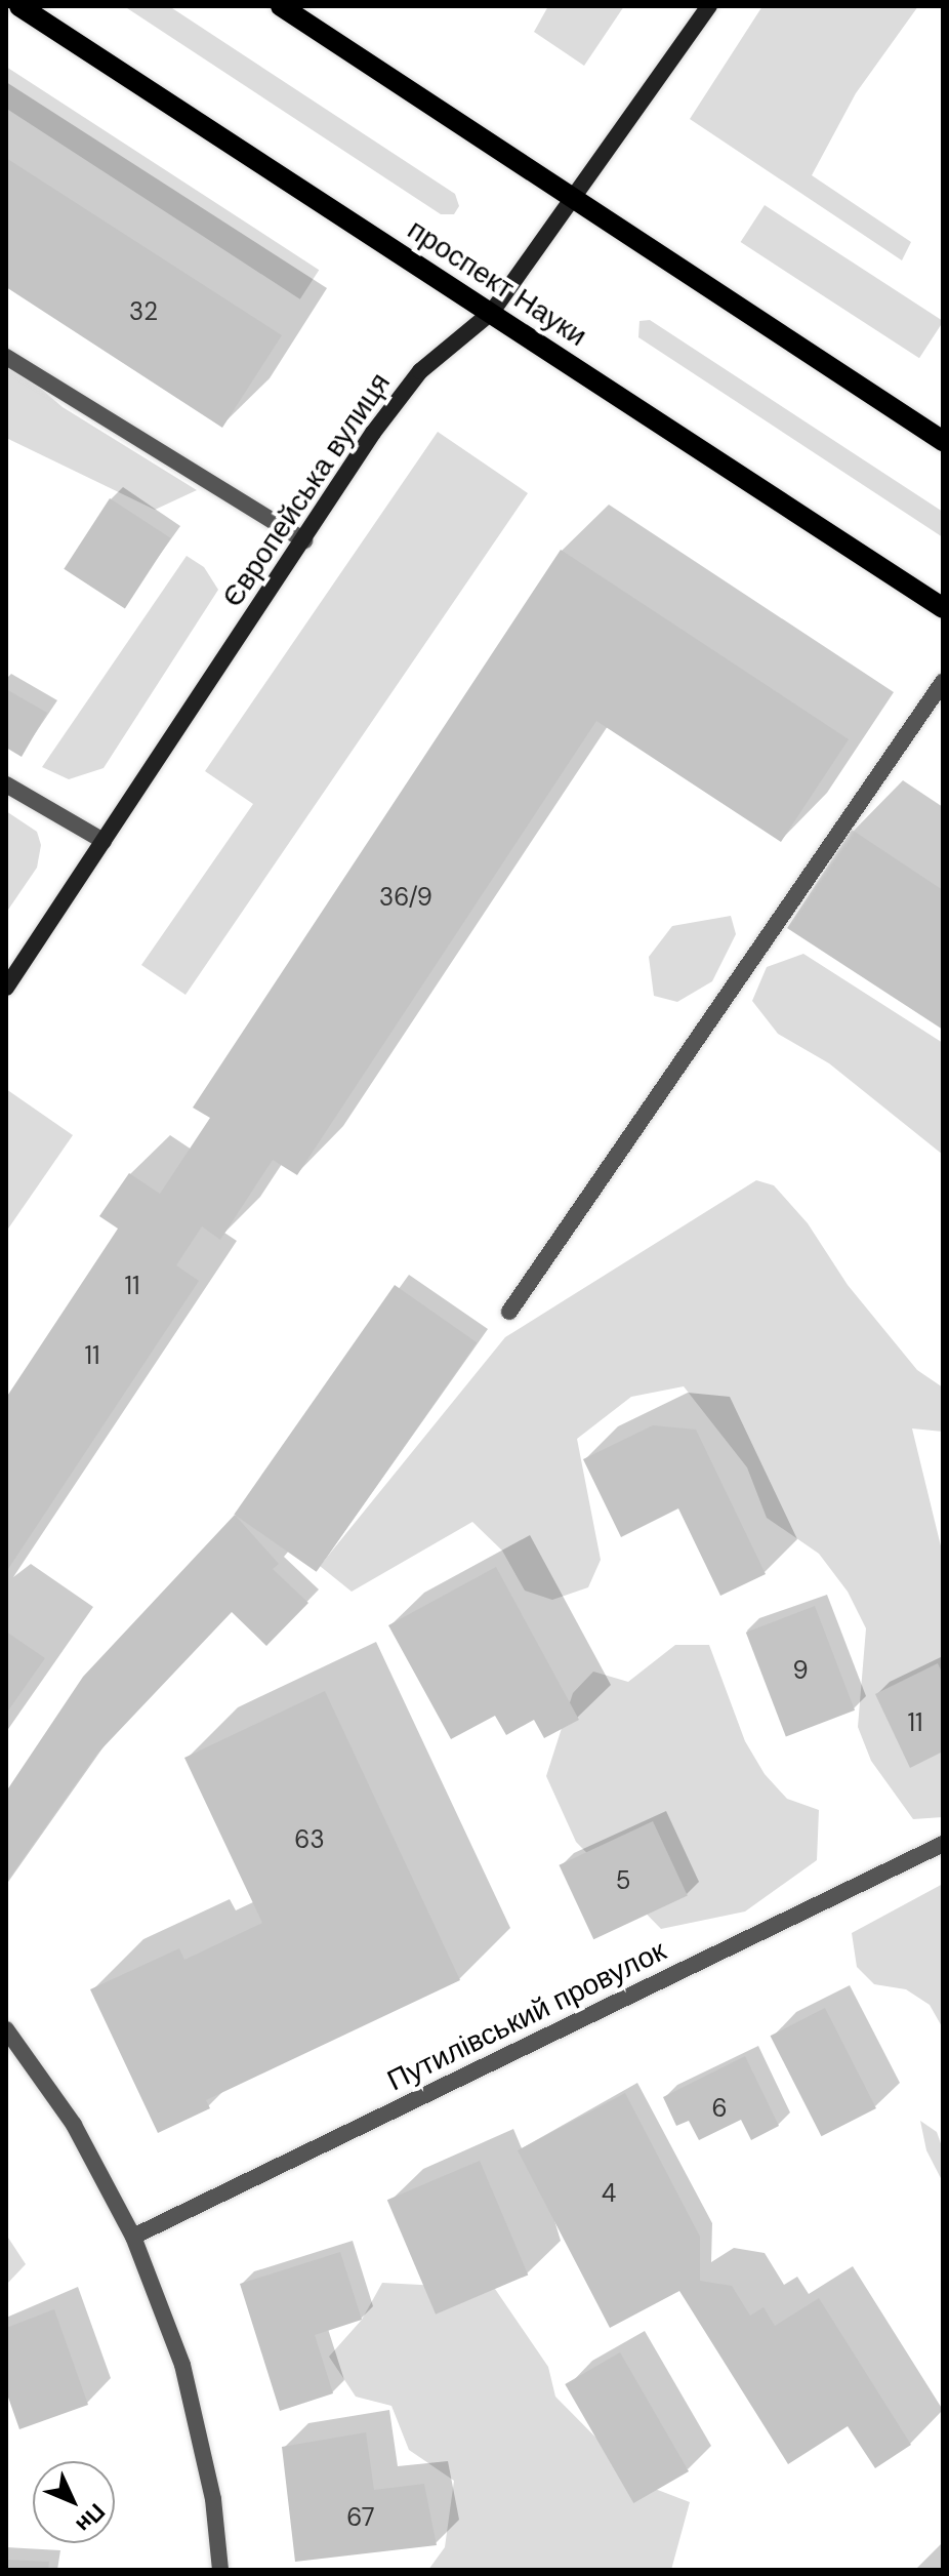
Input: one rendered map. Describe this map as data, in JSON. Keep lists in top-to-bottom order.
{
  "streets": {
    "main road": ["проспект Науки", "Європейська вулиця"],
    "street": ["Путилівський провулок"]
  },
  "crossings": [
    ["проспект Науки", "Європейська вулиця"]
  ],
  "house_numbers": [
    "32",
    "36/9",
    "11",
    "11",
    "9",
    "11",
    "63",
    "5",
    "6",
    "4",
    "67"
  ],
  "north": "bottom right"
}
